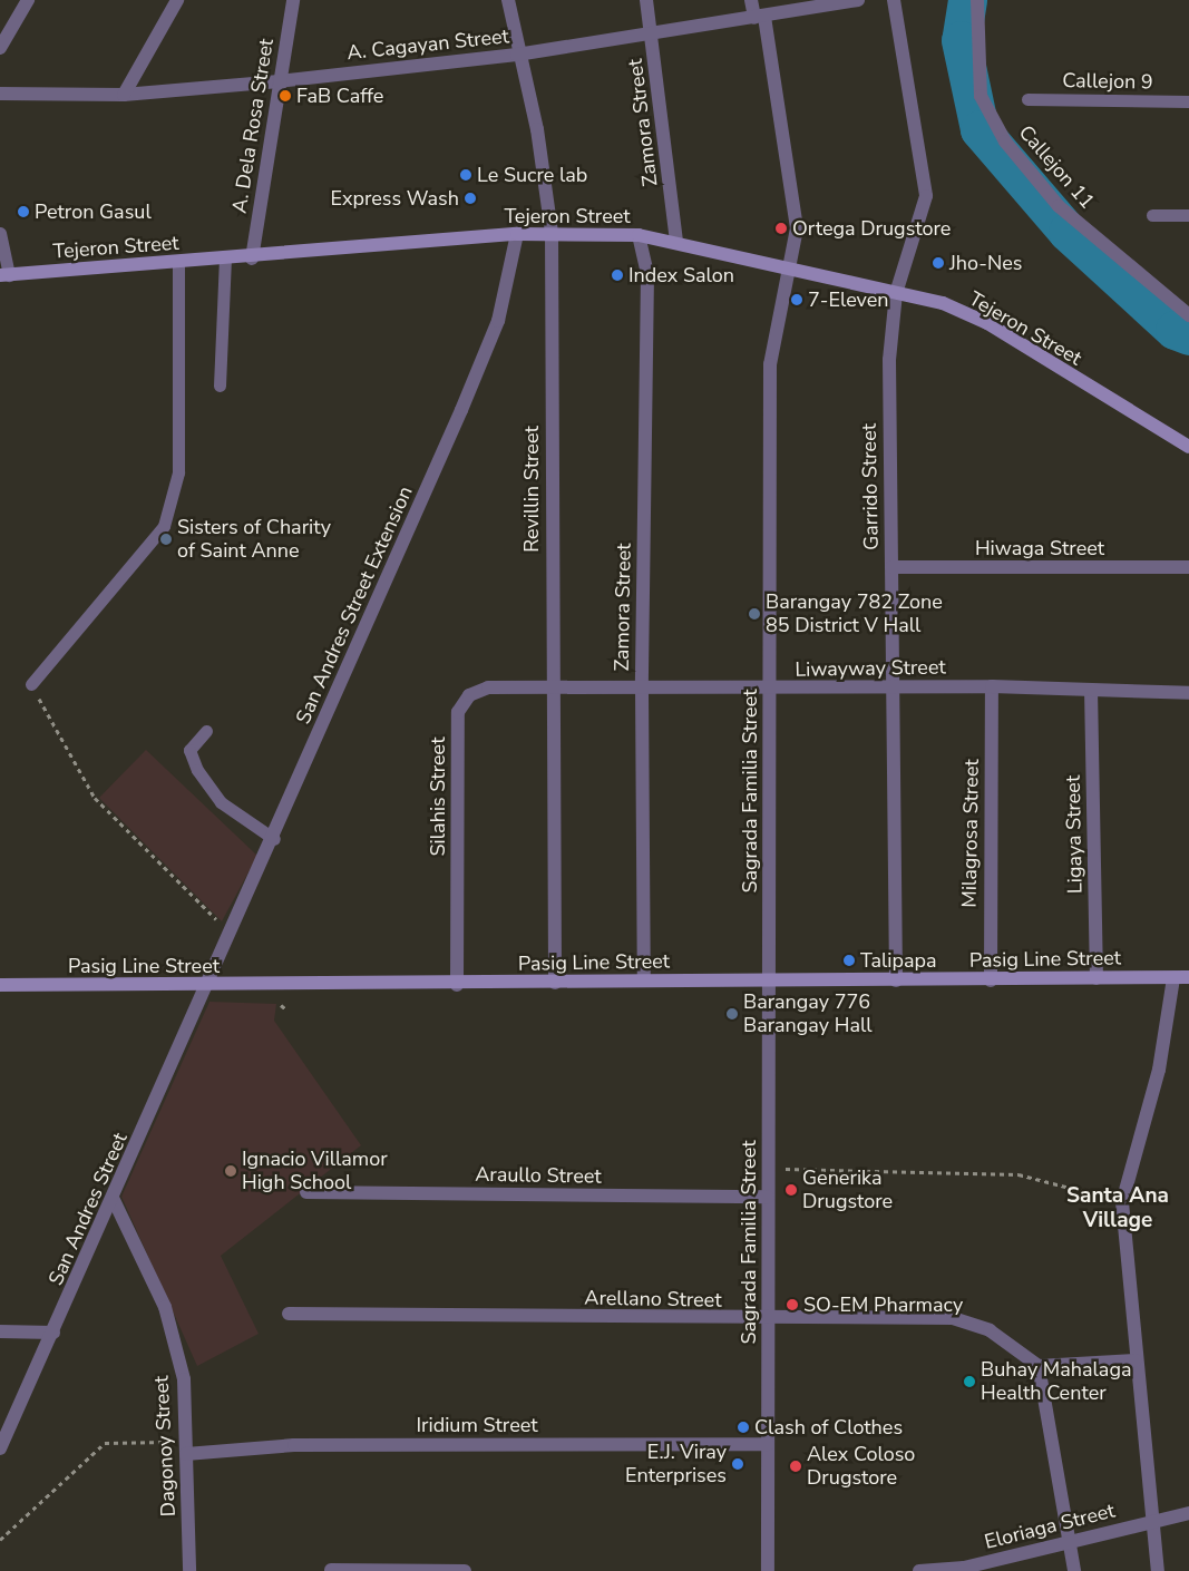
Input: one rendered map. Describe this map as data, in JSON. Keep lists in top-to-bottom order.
{
  "streets": {
    "main road": ["Tejeron Street", "Pasig Line Street"],
    "street": [
      "A. Cagayan Street",
      "Zamora Street",
      "A. Dela Rosa Street",
      "Callejon 11",
      "Garrido Street",
      "Revillin Street",
      "Hiwaga Street",
      "San Andres Street Extension",
      "Liwayway Street",
      "Sagrada Familia Street",
      "Silahis Street",
      "Milagrosa Street",
      "Ligaya Street",
      "Araullo Street",
      "San Andres Street",
      "Arellano Street",
      "Iridium Street",
      "Dagonoy Street",
      "Eloriaga Street"
    ],
    "lane": ["Callejon 9"]
  },
  "crossings": [
    ["A. Cagayan Street", "Zamora Street"],
    ["A. Cagayan Street", "A. Dela Rosa Street"],
    ["A. Cagayan Street", "Revillin Street"],
    ["A. Cagayan Street", "Sagrada Familia Street"],
    ["Zamora Street", "Tejeron Street"],
    ["Zamora Street", "Liwayway Street"],
    ["Zamora Street", "Pasig Line Street"],
    ["A. Dela Rosa Street", "Tejeron Street"],
    ["Tejeron Street", "Garrido Street"],
    ["Tejeron Street", "Revillin Street"],
    ["Tejeron Street", "San Andres Street Extension"],
    ["Tejeron Street", "Sagrada Familia Street"],
    ["Garrido Street", "Hiwaga Street"],
    ["Garrido Street", "Liwayway Street"],
    ["Garrido Street", "Pasig Line Street"],
    ["Revillin Street", "Liwayway Street"],
    ["Revillin Street", "Silahis Street"],
    ["Revillin Street", "Pasig Line Street"],
    ["San Andres Street Extension", "Pasig Line Street"],
    ["San Andres Street Extension", "San Andres Street"],
    ["Liwayway Street", "Sagrada Familia Street"],
    ["Liwayway Street", "Silahis Street"],
    ["Liwayway Street", "Milagrosa Street"],
    ["Liwayway Street", "Ligaya Street"],
    ["Sagrada Familia Street", "Pasig Line Street"],
    ["Sagrada Familia Street", "Araullo Street"],
    ["Sagrada Familia Street", "Arellano Street"],
    ["Sagrada Familia Street", "Iridium Street"],
    ["Silahis Street", "Pasig Line Street"],
    ["Milagrosa Street", "Pasig Line Street"],
    ["Ligaya Street", "Pasig Line Street"],
    ["Pasig Line Street", "San Andres Street"],
    ["San Andres Street", "Dagonoy Street"],
    ["Iridium Street", "Dagonoy Street"]
  ],
  "districts": ["Santa Ana Village"],
  "places": [
    "FaB Caffe",
    "Le Sucre lab",
    "Express Wash",
    "Petron Gasul",
    "Ortega Drugstore",
    "Jho-Nes",
    "Index Salon",
    "7-Eleven",
    "Sisters of Charity of Saint Anne",
    "Barangay 782 Zone 85 District V Hall",
    "Talipapa",
    "Barangay 776 Barangay Hall",
    "Ignacio Villamor High School",
    "Generika Drugstore",
    "SO-EM Pharmacy",
    "Buhay Mahalaga Health Center",
    "Clash of Clothes",
    "E.J. Viray Enterprises",
    "Alex Coloso Drugstore"
  ]
}
